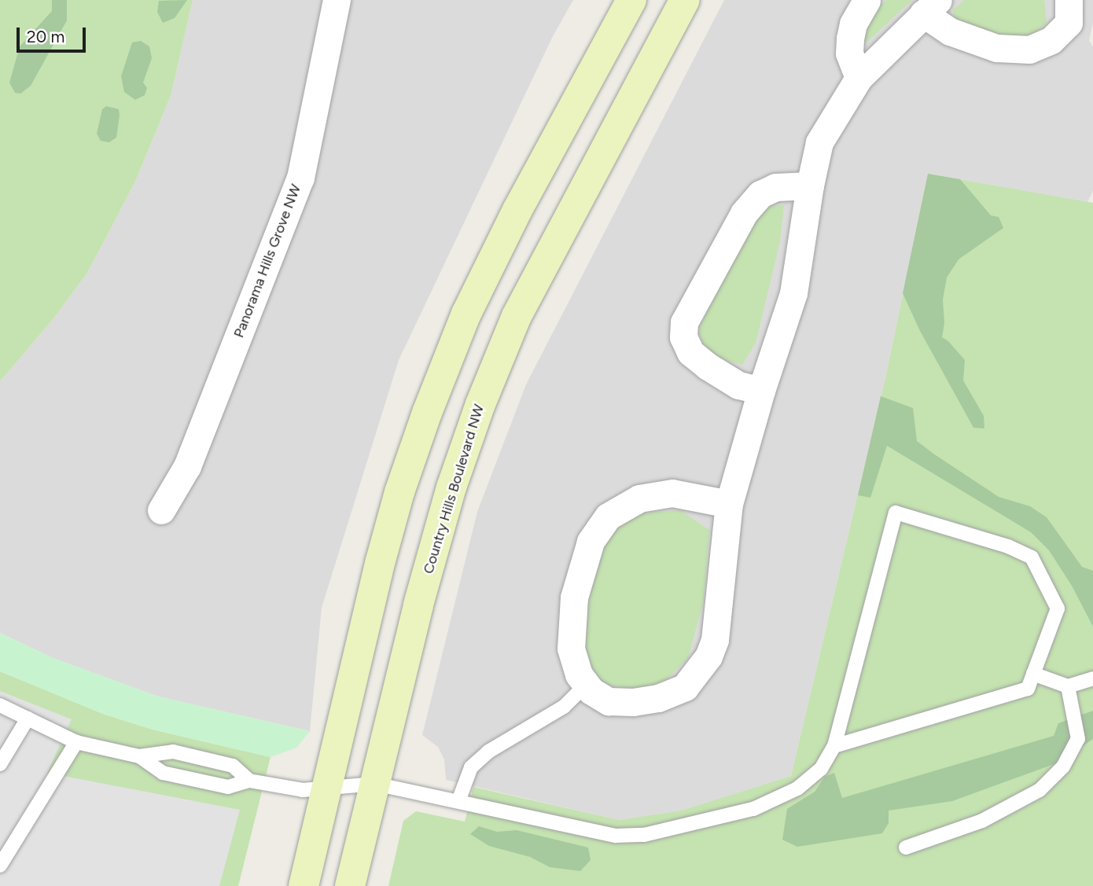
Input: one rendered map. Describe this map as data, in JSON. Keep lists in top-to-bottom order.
{
  "streets": {
    "main road": ["Country Hills Boulevard NW"],
    "street": ["Panorama Hills Grove NW"]
  },
  "scale_bar": "20 m"
}
